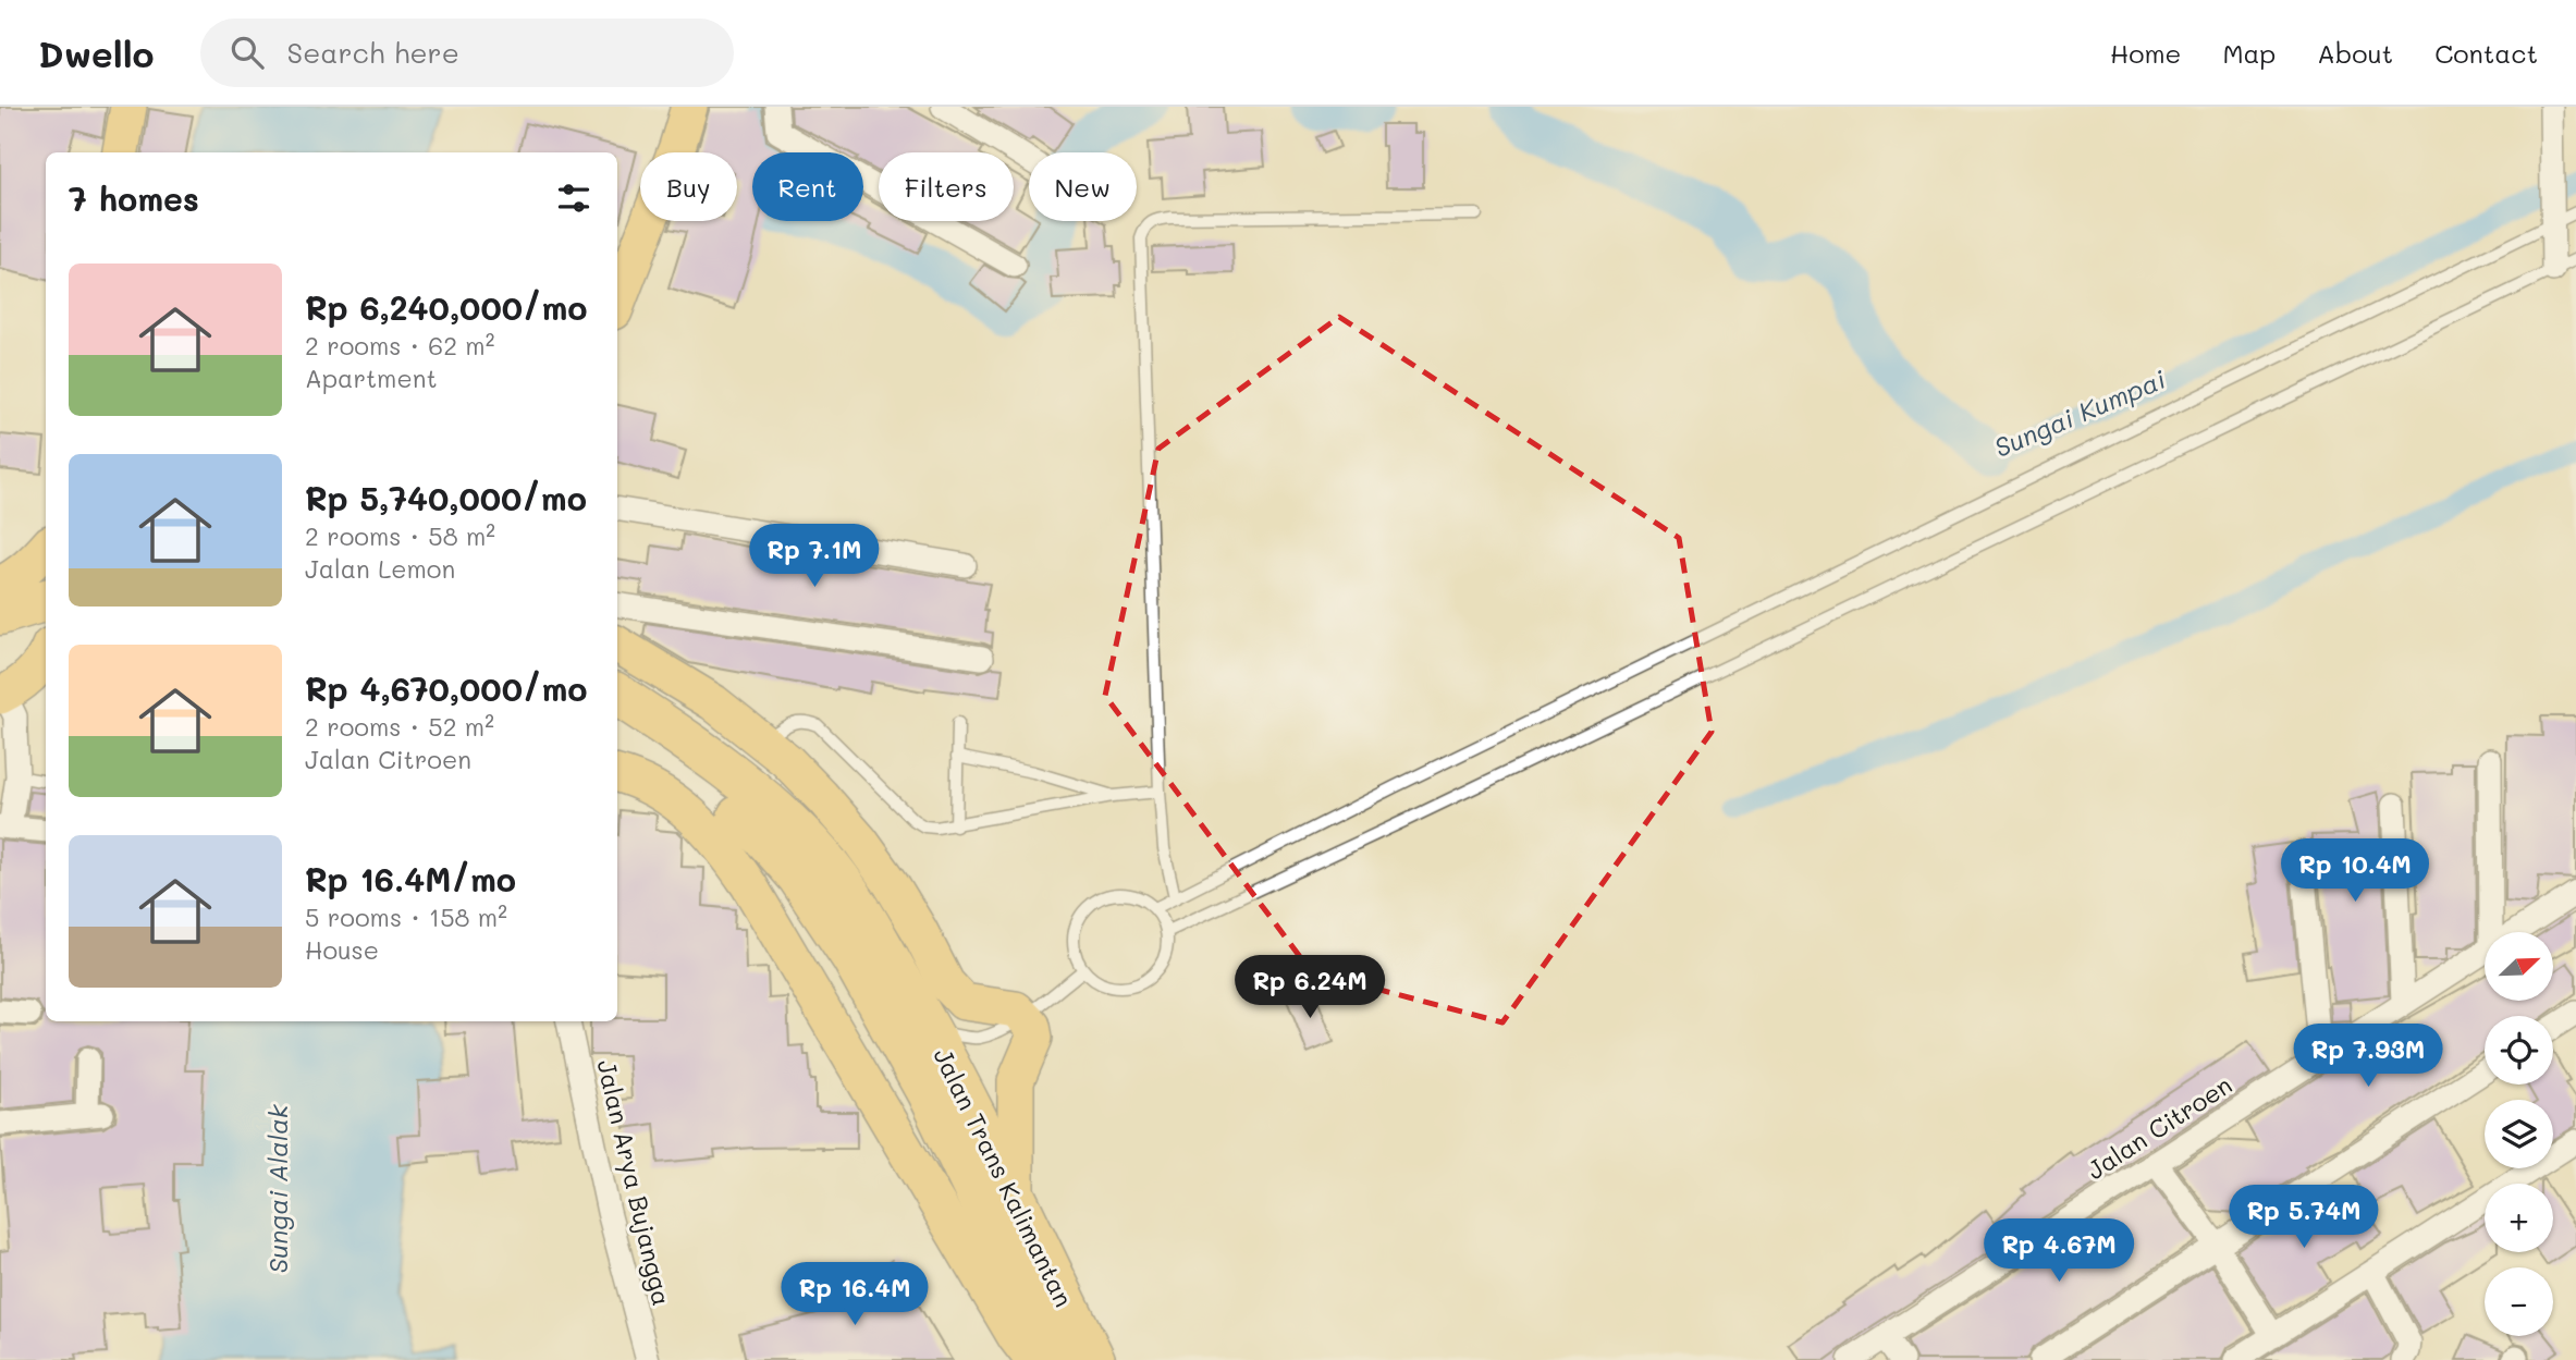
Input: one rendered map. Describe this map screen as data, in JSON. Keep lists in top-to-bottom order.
{
  "streets": {
    "highway": ["Jalan Trans Kalimantan"],
    "street": ["Jalan Citroen", "Jalan Arya Bujangga"]
  },
  "water": ["Sungai Kumpai", "Sungai Alalak"],
  "north": "top right",
  "page": {
    "header": "Dwello",
    "search": "Search here",
    "nav": [
      "Home",
      "Map",
      "About",
      "Contact"
    ],
    "chip": [
      "Buy",
      "Rent",
      "Filters",
      "New"
    ],
    "heading": "7 homes",
    "list": [
      {
        "name": "Rp 6,240,000/mo",
        "note": "2 rooms · 62 m² · Apartment"
      },
      {
        "name": "Rp 5,740,000/mo",
        "note": "2 rooms · 58 m² · Jalan Lemon"
      },
      {
        "name": "Rp 4,670,000/mo",
        "note": "2 rooms · 52 m² · Jalan Citroen"
      },
      {
        "name": "Rp 16.4M/mo",
        "note": "5 rooms · 158 m² · House"
      }
    ],
    "price": [
      "Rp 7.1M",
      "Rp 10.4M",
      "Rp 6.24M",
      "Rp 7.93M",
      "Rp 5.74M",
      "Rp 4.67M",
      "Rp 16.4M"
    ],
    "map_buttons": ["+", "−"]
  }
}
